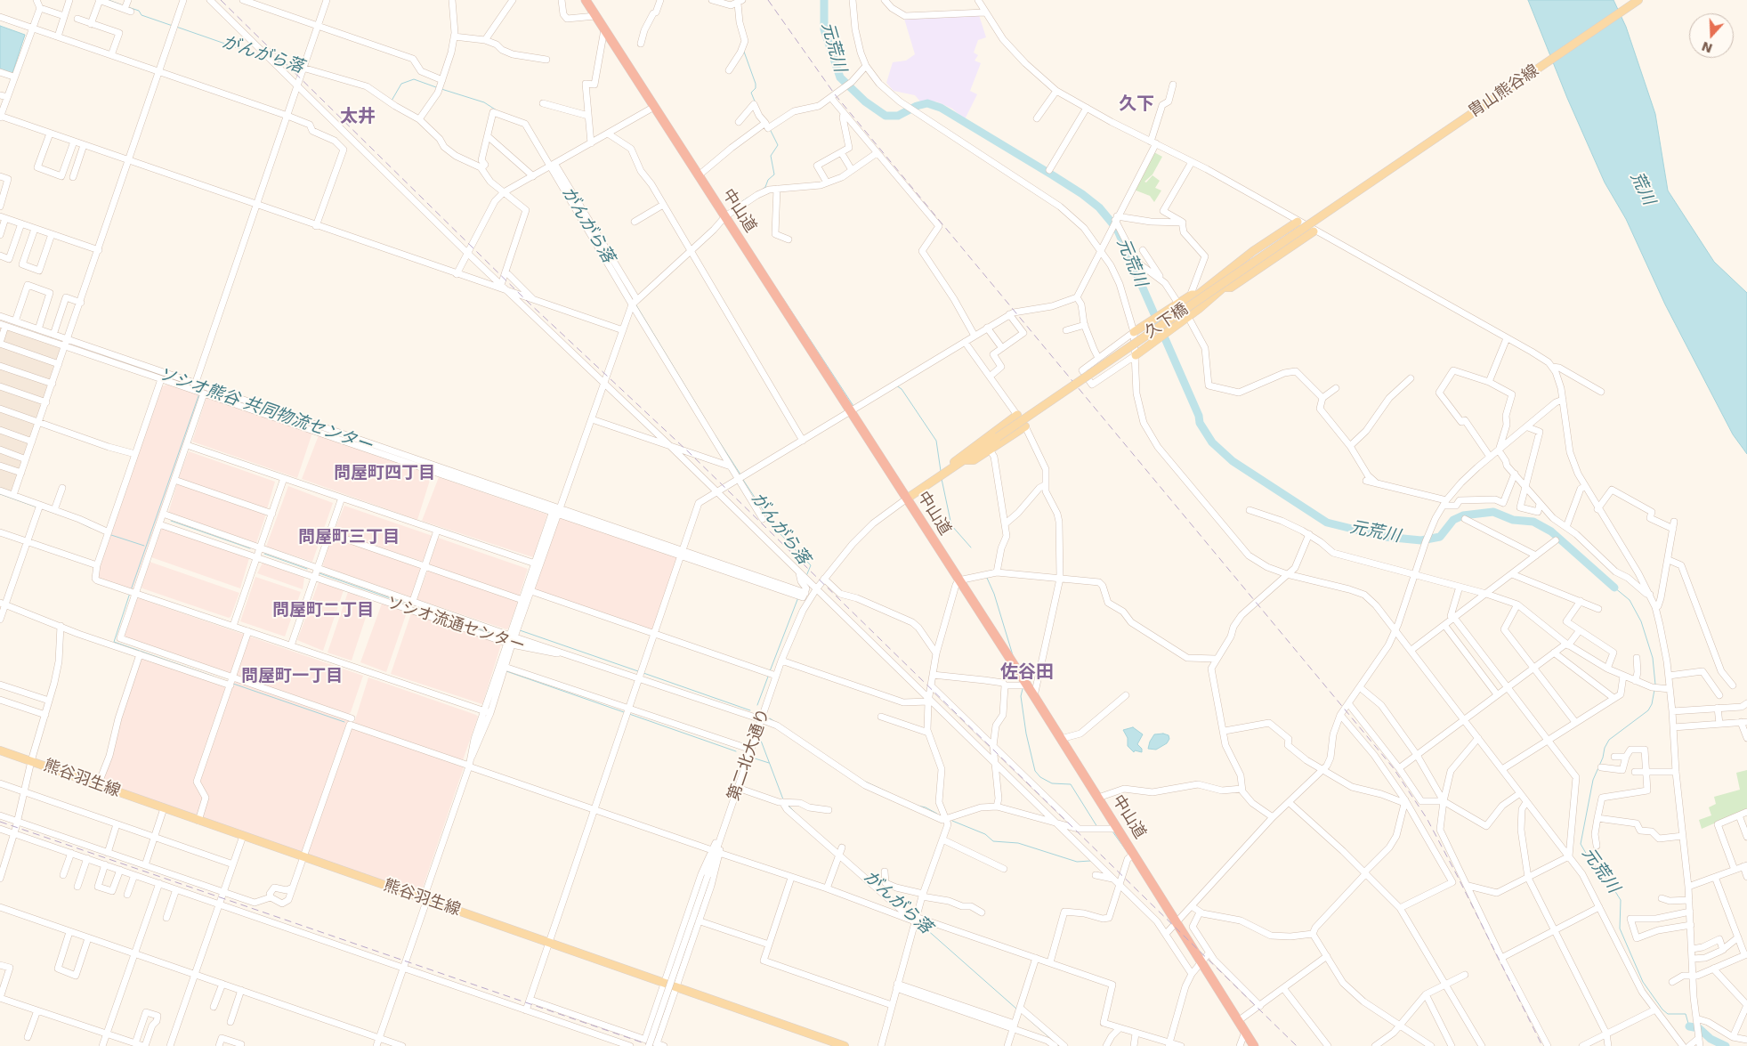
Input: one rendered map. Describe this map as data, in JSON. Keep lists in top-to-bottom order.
{
  "streets": {
    "highway": ["中山道"],
    "main road": ["胄山熊谷線", "久下橋", "熊谷羽生線"],
    "street": ["ソシオ流通センター", "第二北大通り"]
  },
  "crossings": [
    ["胄山熊谷線", "久下橋"],
    ["中山道", "第二北大通り"]
  ],
  "districts": [
    "久下",
    "太井",
    "問屋町四丁目",
    "問屋町三丁目",
    "問屋町二丁目",
    "佐谷田",
    "問屋町一丁目"
  ],
  "water": [
    "元荒川",
    "がんがら落",
    "荒川",
    "ソシオ熊谷 共同物流センター"
  ],
  "north": "bottom"
}
